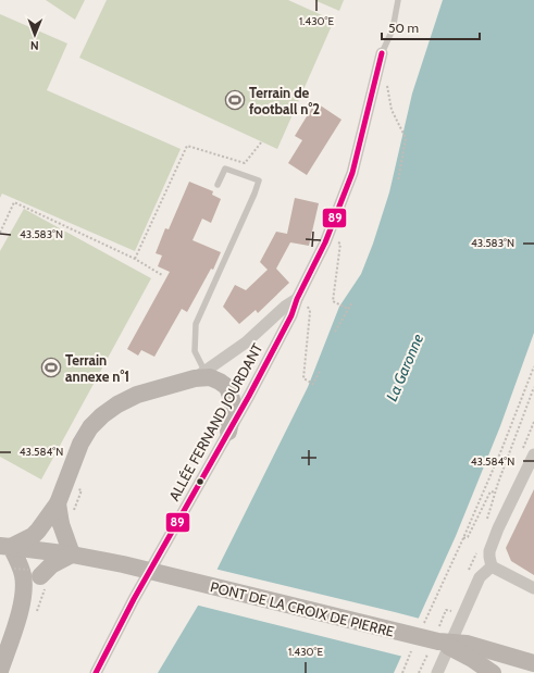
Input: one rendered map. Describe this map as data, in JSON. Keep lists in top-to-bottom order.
{
  "streets": {
    "main road": ["PONT DE LA CROIX DE PIERRE"],
    "street": ["ALLÉE FERNAND JOURDANT"]
  },
  "water": ["La Garonne"],
  "places": {
    "sports": ["Terrain de football n°2", "Terrain annexe n°1"]
  },
  "lines": ["transit line 89"],
  "scale_bar": "50 m",
  "north": "bottom",
  "coordinates": ["1.430°E", "43.583°N", "43.584°N"]
}
